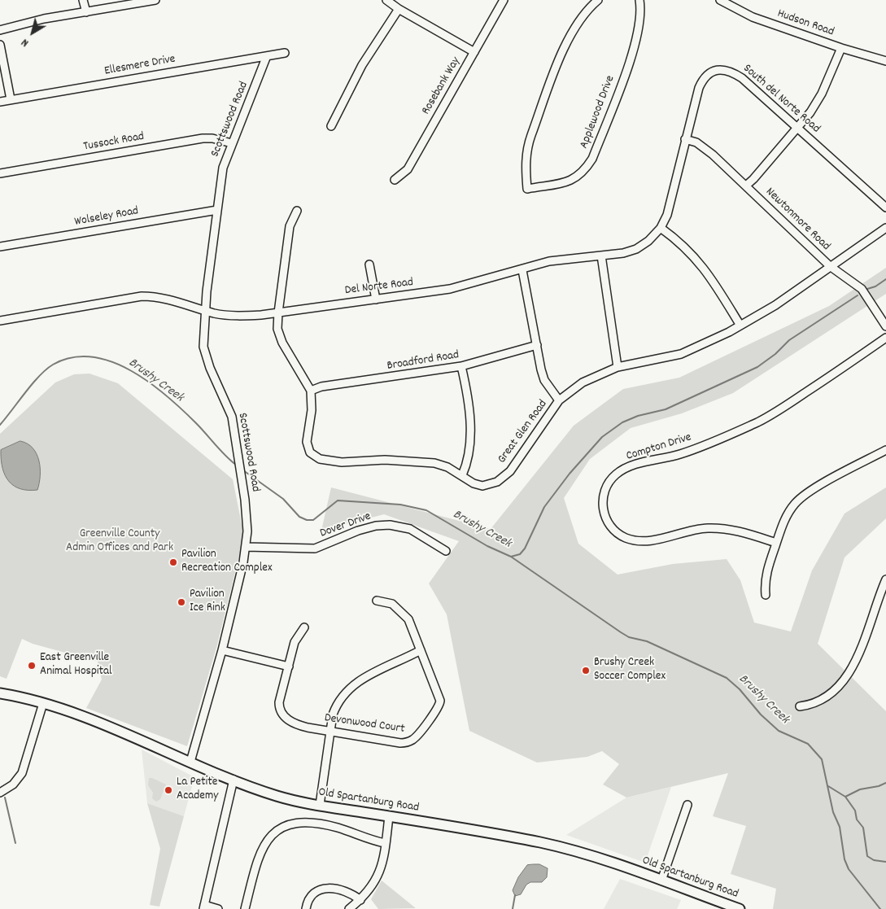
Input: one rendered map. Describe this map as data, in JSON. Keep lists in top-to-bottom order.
{
  "streets": {
    "main road": ["Old Spartanburg Road"],
    "street": [
      "Hudson Road",
      "Ellesmere Drive",
      "Rosebank Way",
      "South del Norte Road",
      "Applewood Drive",
      "Scottswood Road",
      "Tussock Road",
      "Wolseley Road",
      "Newtonmore Road",
      "Del Norte Road",
      "Broadford Road",
      "Great Glen Road",
      "Compton Drive",
      "Dover Drive",
      "Devonwood Court"
    ]
  },
  "crossings": [
    ["Ellesmere Drive", "Scottswood Road"],
    ["South del Norte Road", "Newtonmore Road"],
    ["South del Norte Road", "Del Norte Road"],
    ["Scottswood Road", "Tussock Road"],
    ["Scottswood Road", "Wolseley Road"],
    ["Scottswood Road", "Del Norte Road"],
    ["Scottswood Road", "Dover Drive"],
    ["Scottswood Road", "Old Spartanburg Road"],
    ["Newtonmore Road", "Del Norte Road"],
    ["Newtonmore Road", "Great Glen Road"],
    ["Del Norte Road", "Great Glen Road"],
    ["Broadford Road", "Great Glen Road"]
  ],
  "water": ["Brushy Creek"],
  "parks": ["Greenville County Admin Offices and Park"],
  "places": [
    "Pavilion Recreation Complex",
    "Pavilion Ice Rink",
    "East Greenville Animal Hospital",
    "Brushy Creek Soccer Complex",
    "La Petite Academy"
  ],
  "north": "bottom left"
}
